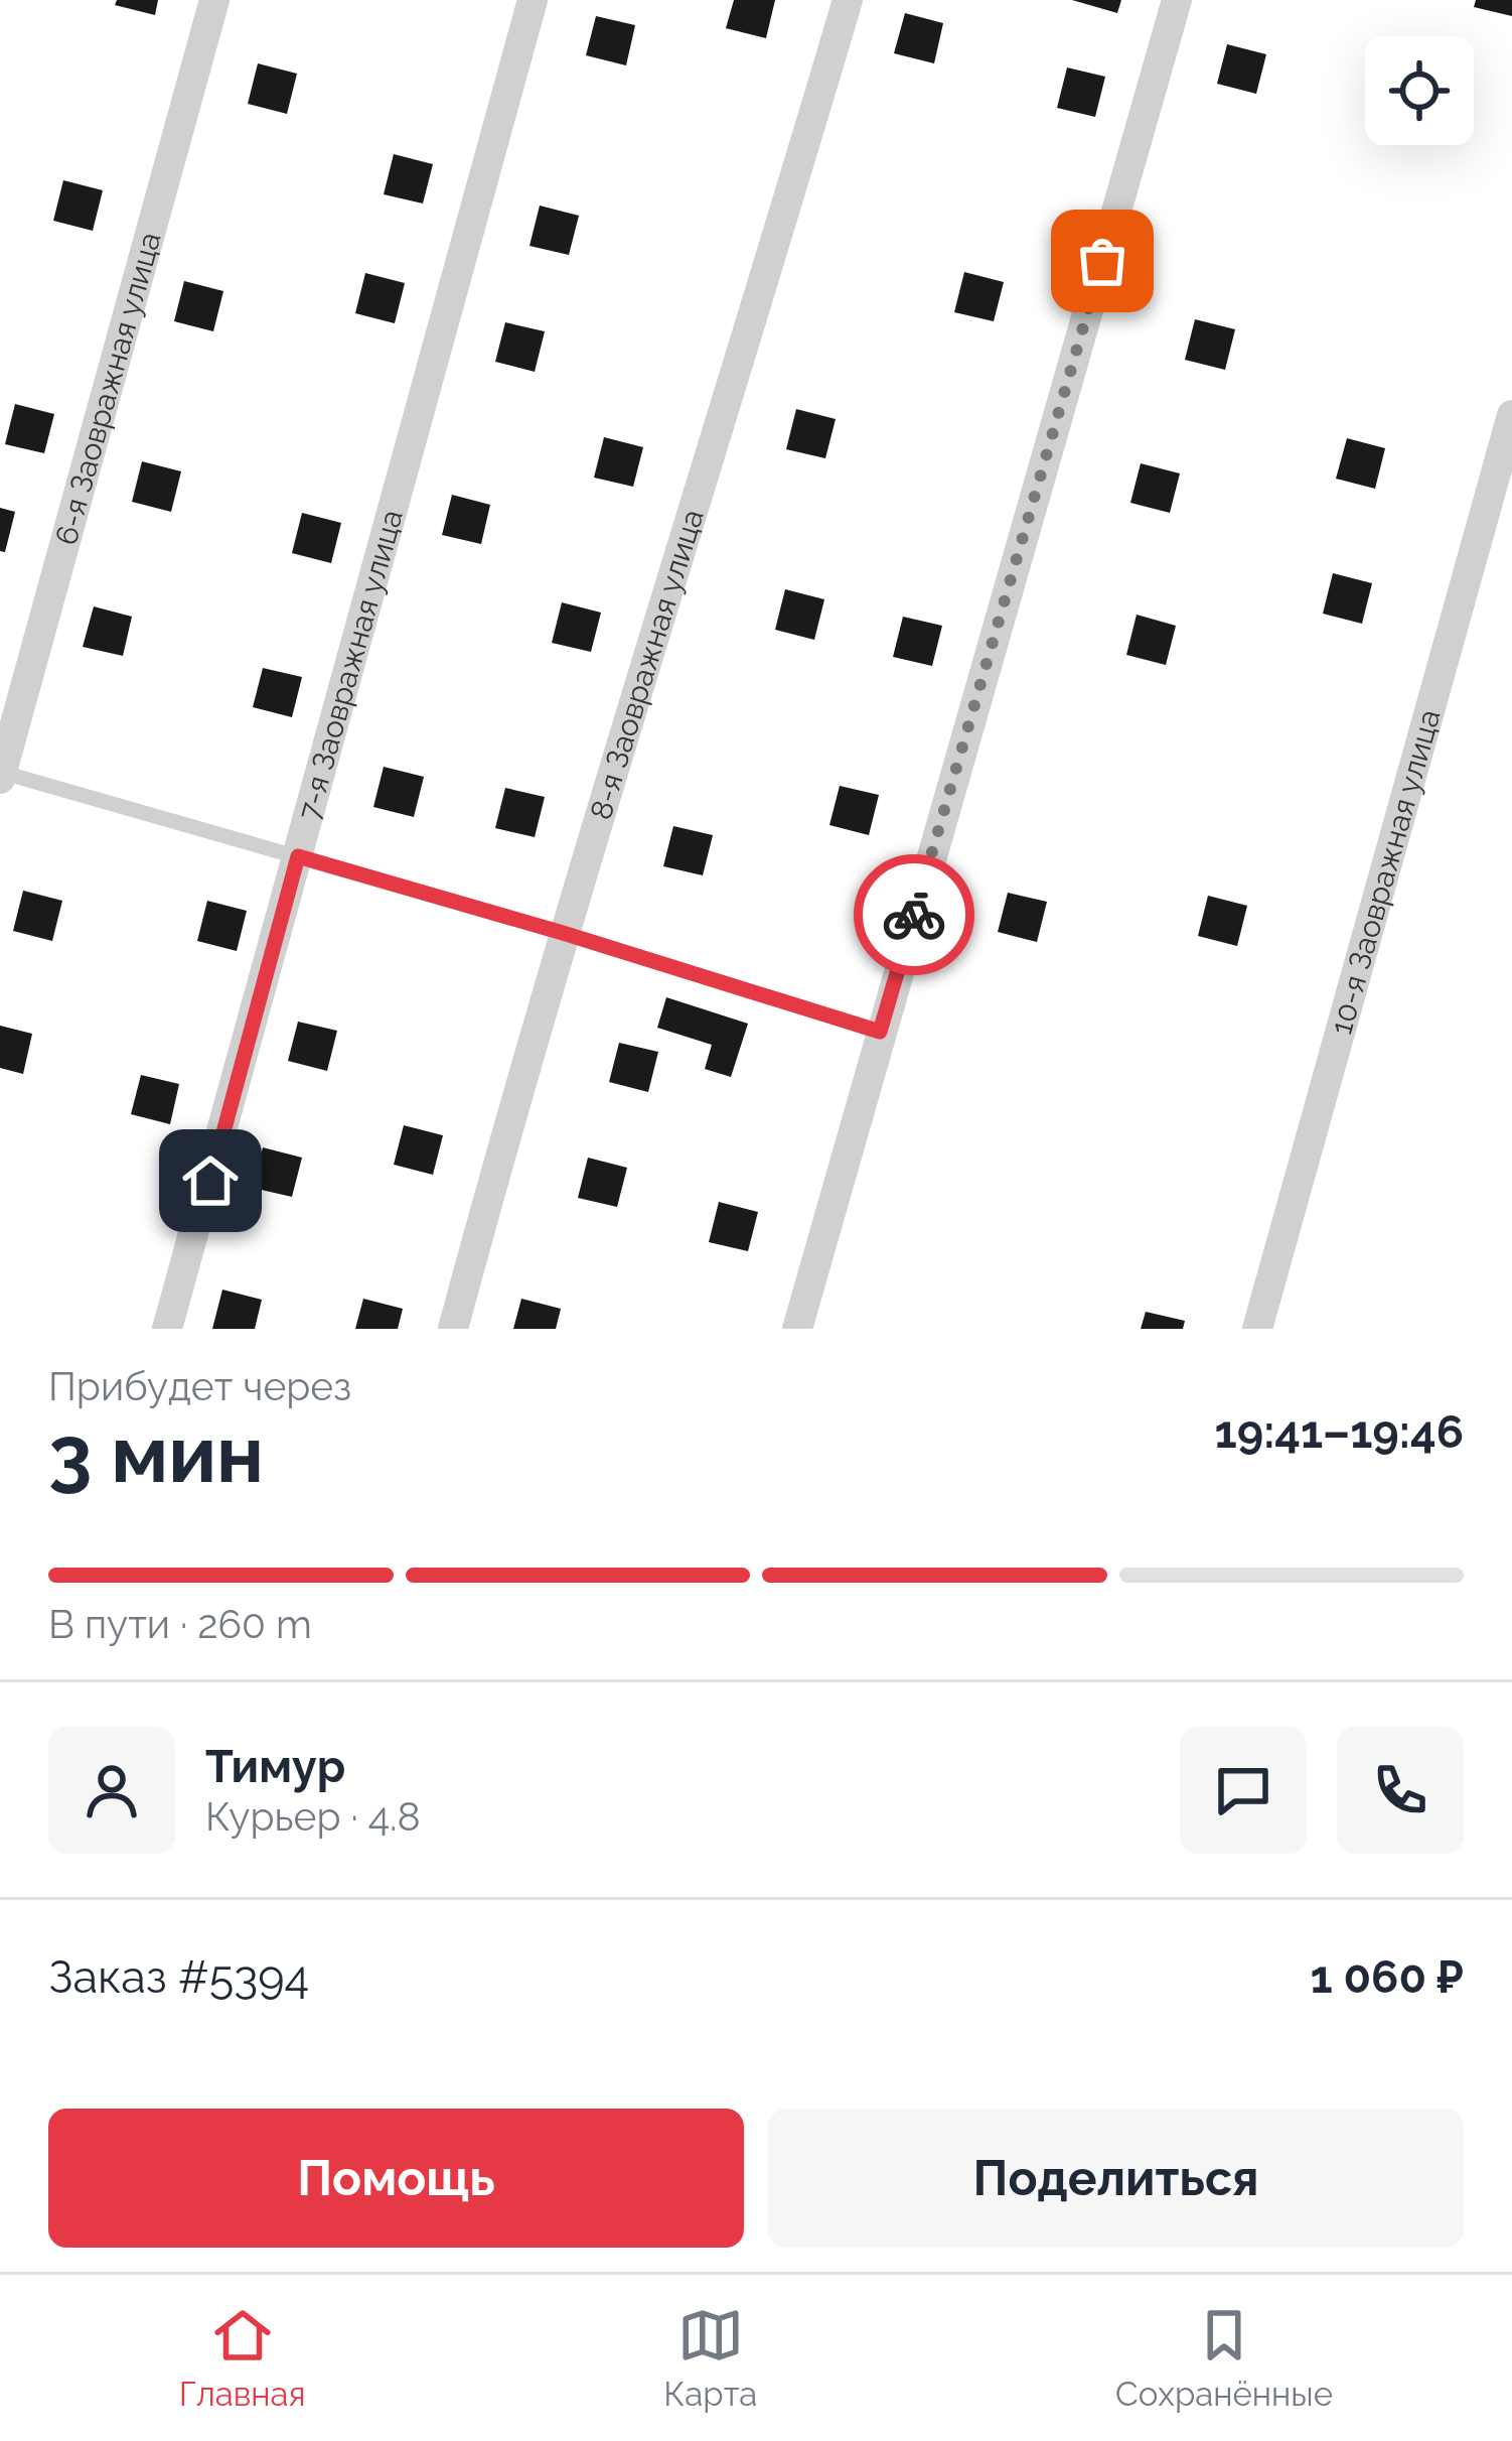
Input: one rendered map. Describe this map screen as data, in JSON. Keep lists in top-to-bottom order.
{
  "streets": {
    "street": [
      "6-я Заовражная улица",
      "8-я Заовражная улица",
      "7-я Заовражная улица",
      "10-я Заовражная улица"
    ]
  },
  "page": {
    "heading": ["3 мин", "Прибудет через", "19:41–19:46"],
    "panel": [
      "Тимур",
      "Курьер · 4.8",
      "Заказ #5394",
      "1 060 ₽"
    ],
    "bar": "В пути · 260 m",
    "buttons": ["Помощь", "Поделиться"],
    "tabs": ["Главная", "Карта", "Сохранённые"]
  }
}
